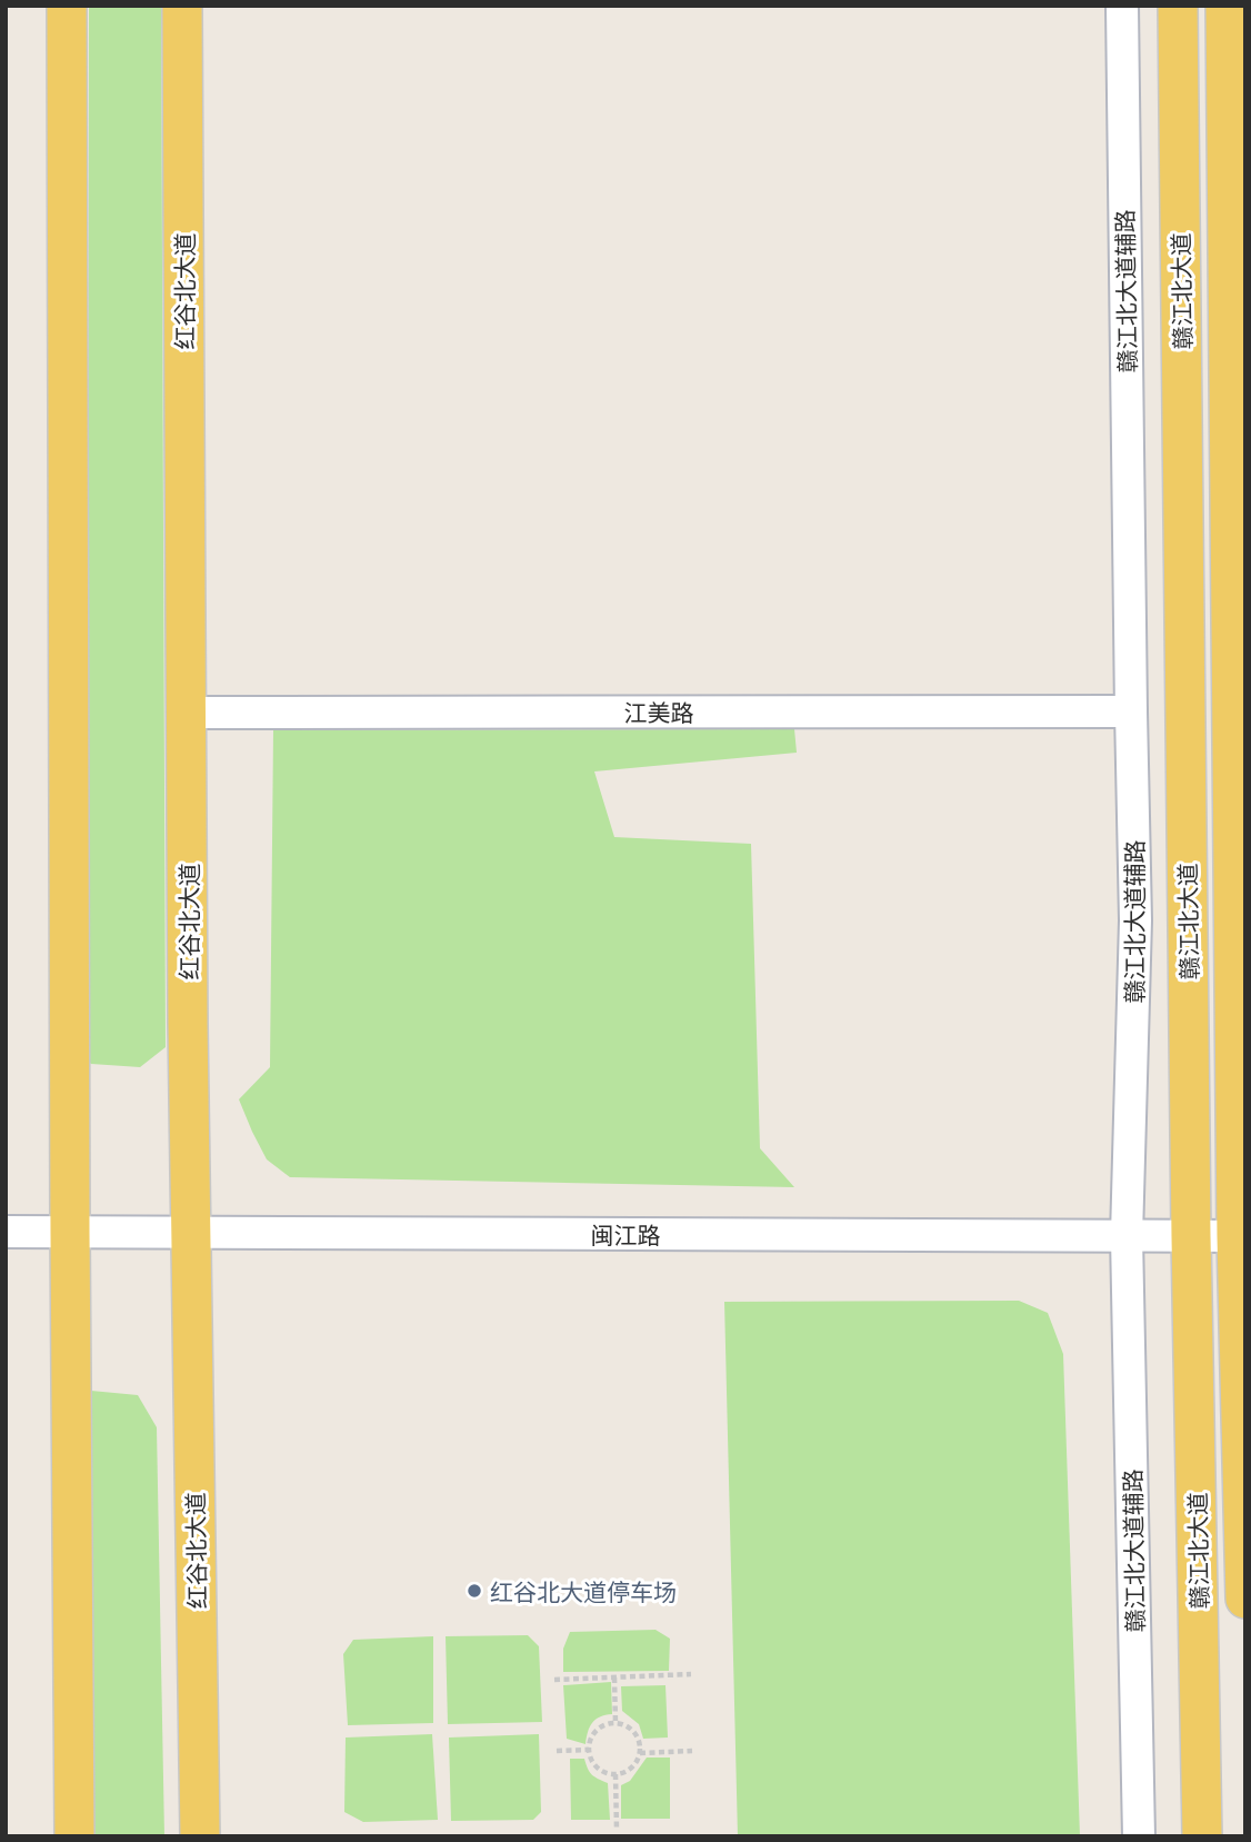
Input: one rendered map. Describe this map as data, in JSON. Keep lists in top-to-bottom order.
{
  "streets": {
    "main road": ["红谷北大道", "赣江北大道"],
    "street": ["赣江北大道辅路", "江美路", "闽江路"]
  },
  "crossings": [
    ["红谷北大道", "江美路"],
    ["红谷北大道", "闽江路"],
    ["赣江北大道辅路", "江美路"],
    ["赣江北大道辅路", "闽江路"],
    ["赣江北大道", "闽江路"]
  ],
  "places": ["红谷北大道停车场"]
}
